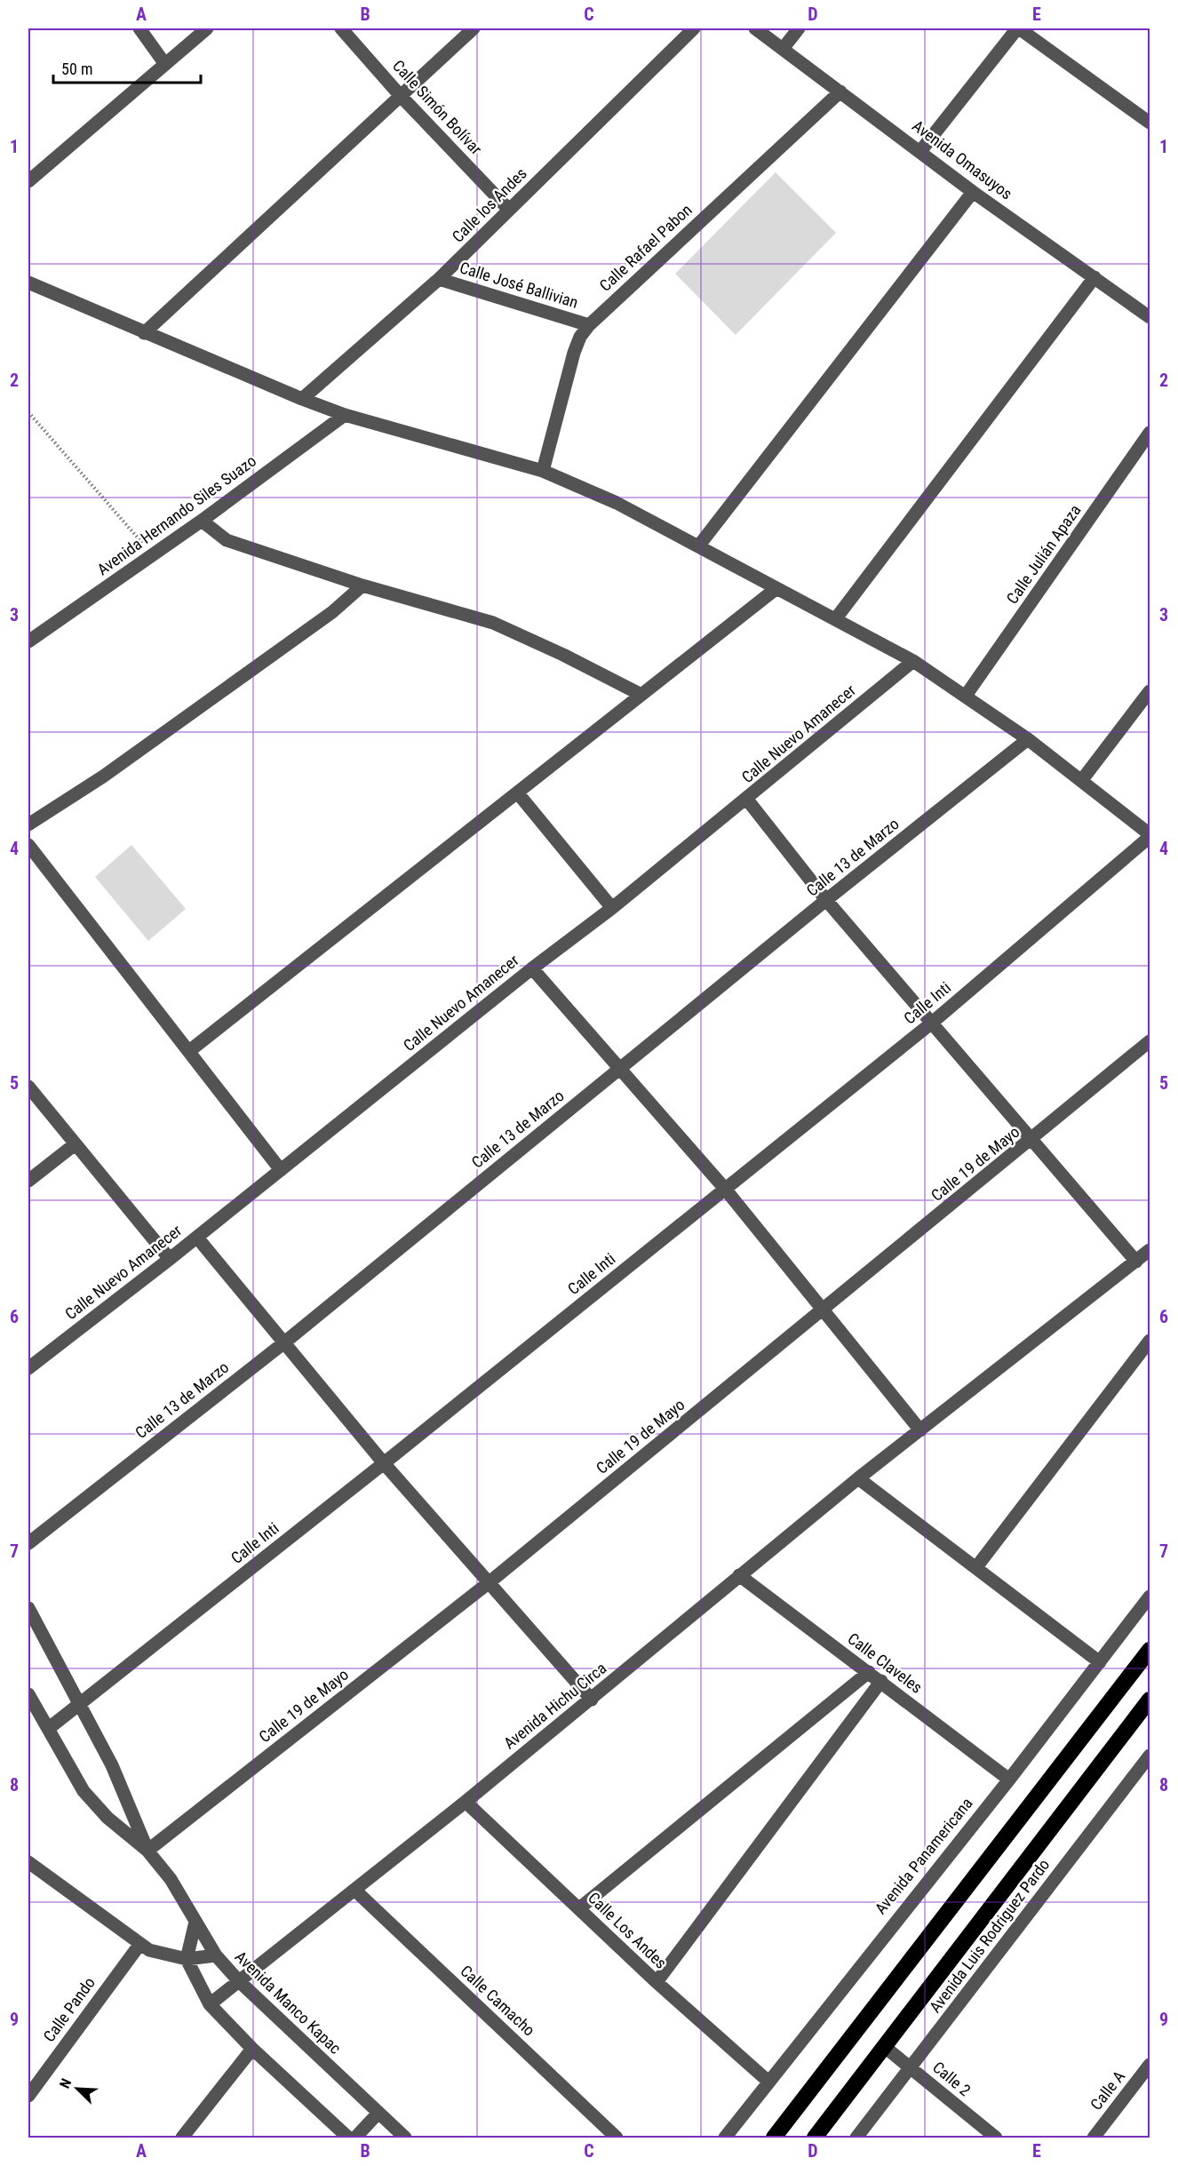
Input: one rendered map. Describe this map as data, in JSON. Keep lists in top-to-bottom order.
{
  "streets": {
    "street": [
      "Calle Simón Bolívar",
      "Avenida Omasuyos",
      "Calle los Andes",
      "Calle Rafael Pabon",
      "Calle José Ballivian",
      "Avenida Hernando Siles Suazo",
      "Calle Julián Apaza",
      "Calle Nuevo Amanecer",
      "Calle 13 de Marzo",
      "Calle Inti",
      "Calle 19 de Mayo",
      "Calle Claveles",
      "Avenida Hichu Circa",
      "Avenida Panamericana",
      "Calle Los Andes",
      "Avenida Luis Rodriguez Pardo",
      "Calle Camacho",
      "Avenida Manco Kapac",
      "Calle Pando",
      "Calle 2",
      "Calle A"
    ]
  },
  "crossings": [
    ["Calle Simón Bolívar", "Calle los Andes"],
    ["Avenida Omasuyos", "Calle Rafael Pabon"],
    ["Calle los Andes", "Calle José Ballivian"],
    ["Calle Rafael Pabon", "Calle José Ballivian"],
    ["Calle 19 de Mayo", "Avenida Manco Kapac"],
    ["Calle Claveles", "Avenida Hichu Circa"],
    ["Calle Claveles", "Avenida Panamericana"],
    ["Avenida Hichu Circa", "Calle Los Andes"],
    ["Avenida Hichu Circa", "Calle Camacho"],
    ["Avenida Hichu Circa", "Avenida Manco Kapac"],
    ["Avenida Panamericana", "Calle Los Andes"],
    ["Avenida Luis Rodriguez Pardo", "Calle 2"]
  ],
  "scale_bar": "50 m",
  "north": "top left",
  "grid": {
    "columns": [
      "A",
      "B",
      "C",
      "D",
      "E"
    ],
    "rows": [
      "1",
      "2",
      "3",
      "4",
      "5",
      "6",
      "7",
      "8",
      "9"
    ]
  }
}
